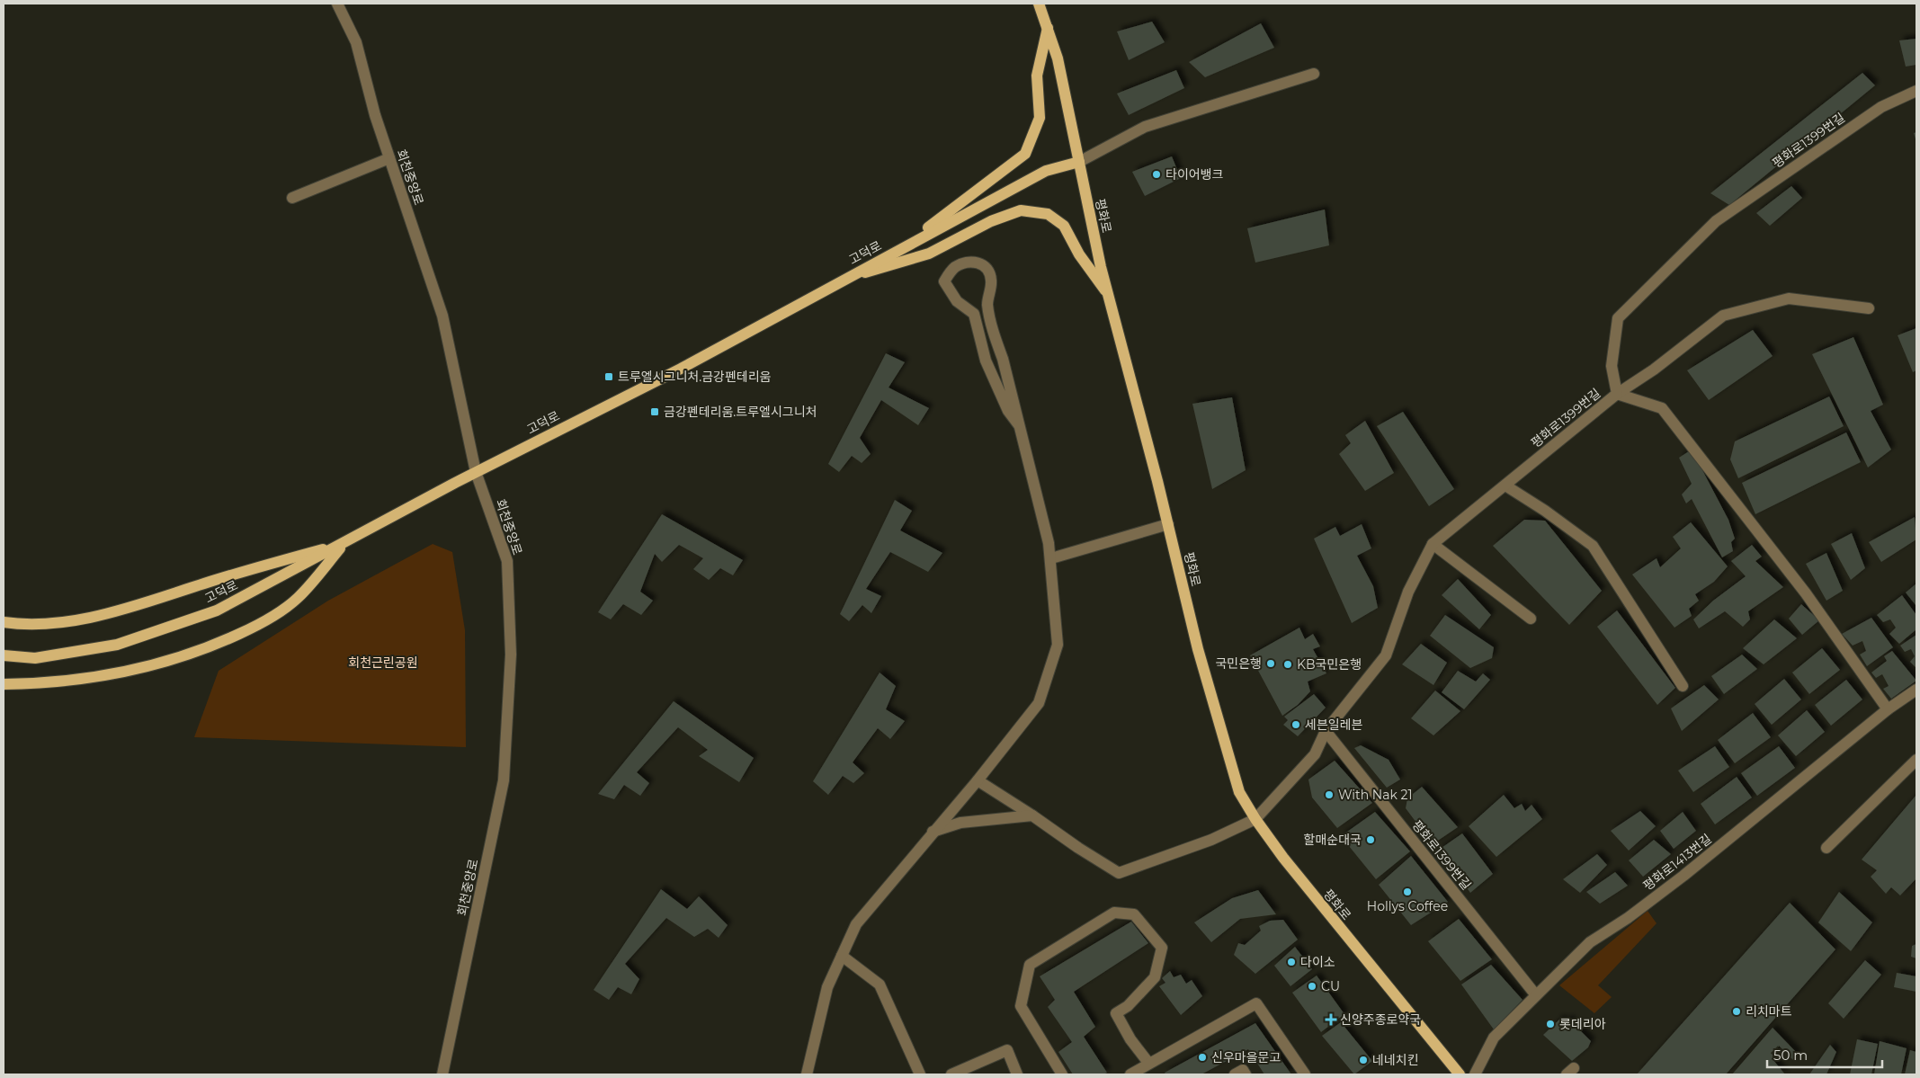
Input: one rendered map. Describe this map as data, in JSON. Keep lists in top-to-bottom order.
{
  "streets": {
    "main road": ["평화로", "고덕로"],
    "street": ["평화로1399번길", "회천중앙로", "평화로1413번길"]
  },
  "crossings": [
    ["평화로1399번길", "평화로"],
    ["평화로1399번길", "평화로1413번길"],
    ["회천중앙로", "고덕로"],
    ["평화로", "고덕로"]
  ],
  "parks": ["회천근린공원"],
  "places": {
    "other": [
      "타이어뱅크",
      "국민은행",
      "KB국민은행",
      "세븐일레븐",
      "With Nak 21",
      "할매순대국",
      "Hollys Coffee",
      "다이소",
      "CU",
      "리치마트",
      "롯데리아",
      "신우마을문고",
      "네네치킨"
    ],
    "transit": ["트루엘시그니처.금강펜테리움", "금강펜테리움.트루엘시그니처"],
    "health": ["신양주종로약국"]
  },
  "scale_bar": "50 m"
}
